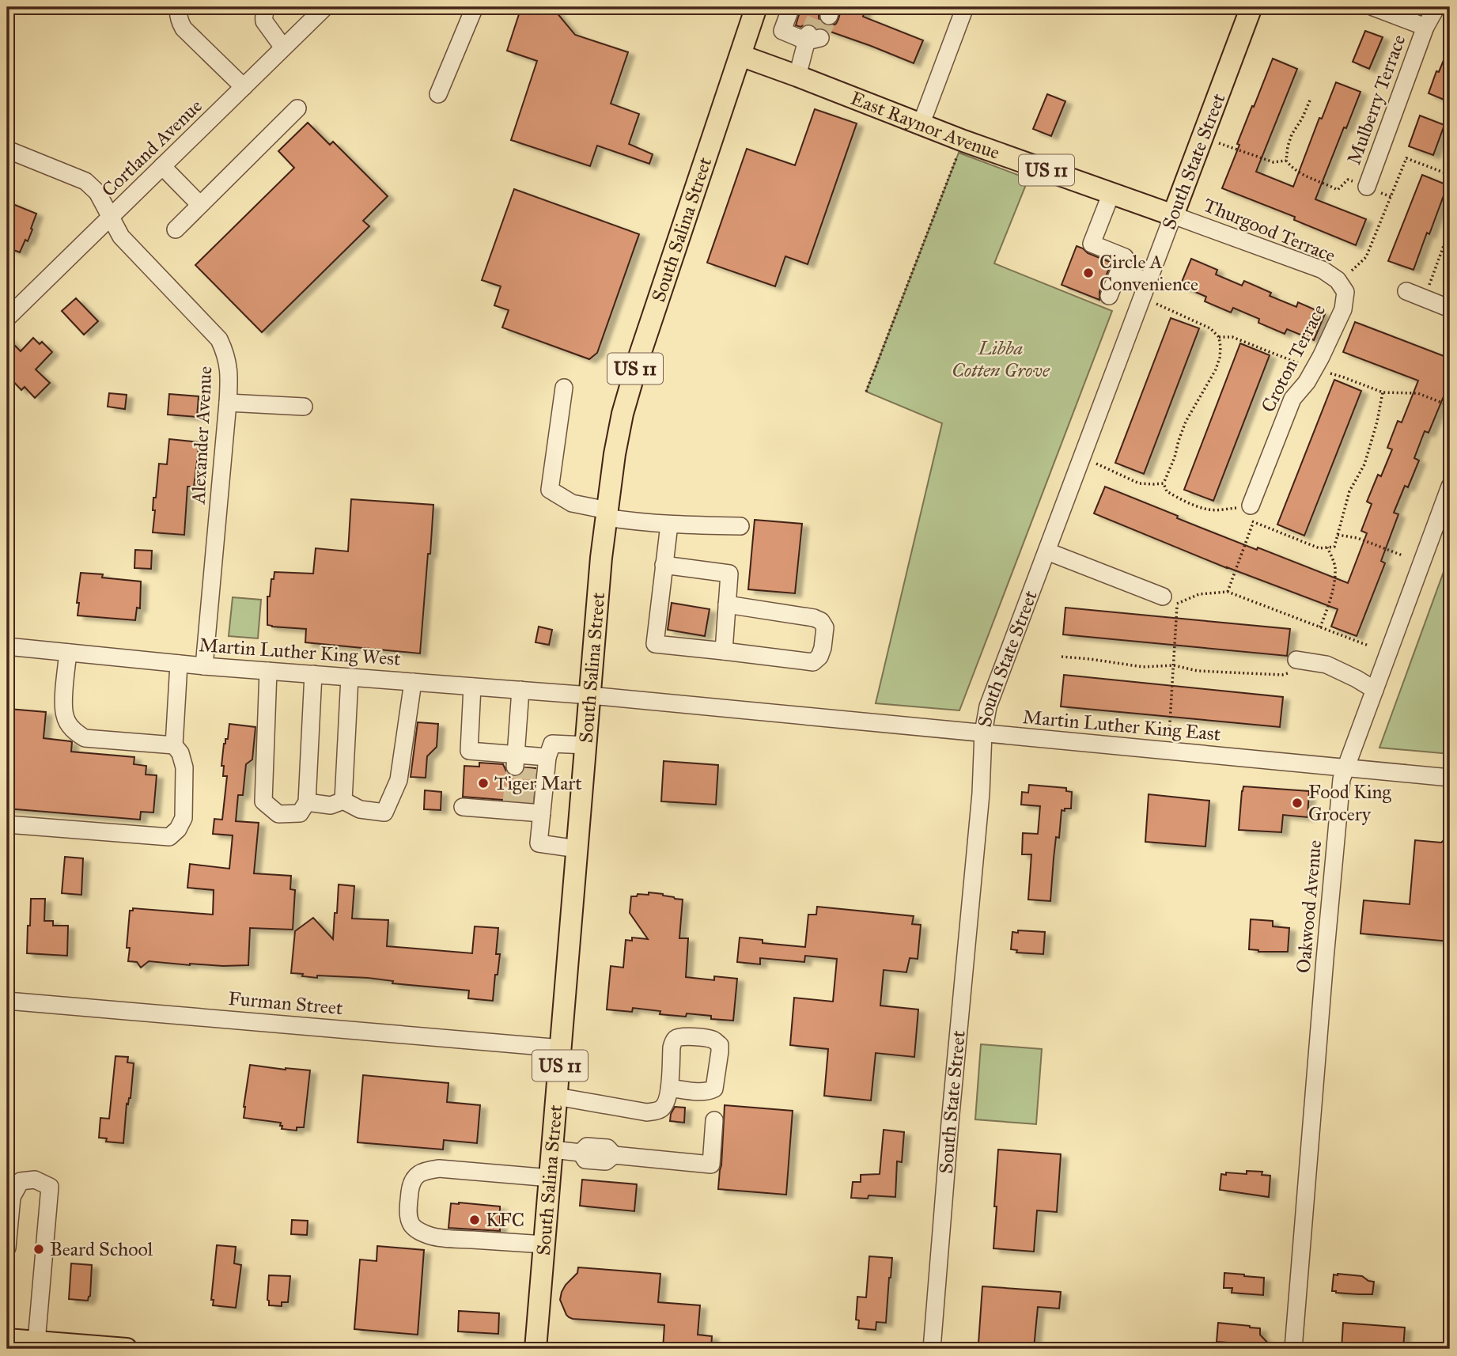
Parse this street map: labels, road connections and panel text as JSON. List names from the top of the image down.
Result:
{
  "streets": {
    "main road": [
      "East Raynor Avenue",
      "South State Street",
      "US 11",
      "South Salina Street"
    ],
    "street": [
      "Mulberry Terrace",
      "Cortland Avenue",
      "Thurgood Terrace",
      "Croton Terrace",
      "Alexander Avenue",
      "Martin Luther King West",
      "Martin Luther King East",
      "Oakwood Avenue",
      "Furman Street"
    ]
  },
  "crossings": [
    ["East Raynor Avenue", "South State Street"],
    ["East Raynor Avenue", "South Salina Street"],
    ["East Raynor Avenue", "Thurgood Terrace"],
    ["Cortland Avenue", "Alexander Avenue"],
    ["South State Street", "Thurgood Terrace"],
    ["South State Street", "Martin Luther King East"],
    ["South Salina Street", "Martin Luther King West"],
    ["South Salina Street", "Martin Luther King East"],
    ["South Salina Street", "Furman Street"],
    ["Thurgood Terrace", "Croton Terrace"],
    ["Alexander Avenue", "Martin Luther King West"],
    ["Martin Luther King West", "Martin Luther King East"],
    ["Martin Luther King East", "Oakwood Avenue"]
  ],
  "parks": ["Libba Cotten Grove"],
  "places": [
    "Circle A Convenience",
    "Tiger Mart",
    "Food King Grocery",
    "KFC",
    "Beard School"
  ]
}
